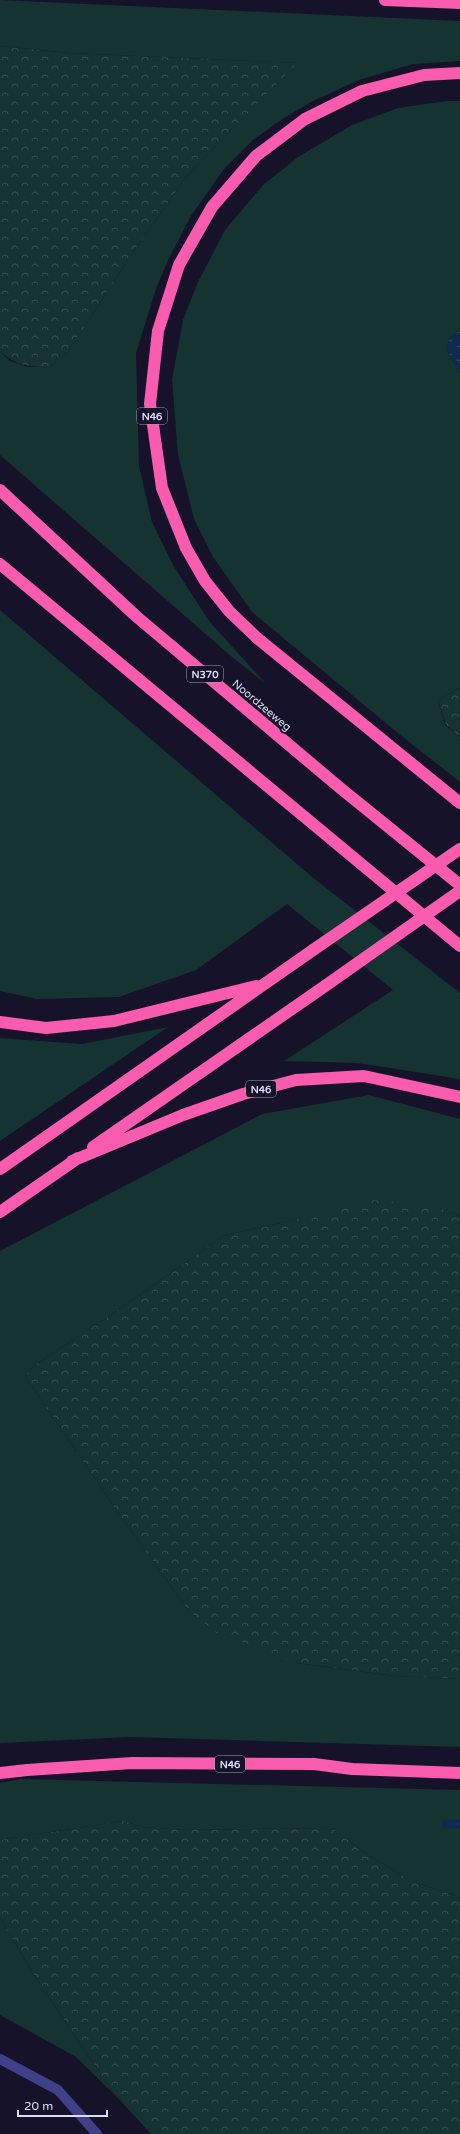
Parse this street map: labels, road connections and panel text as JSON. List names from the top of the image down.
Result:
{
  "streets": {
    "highway": ["N46", "N370", "Noordzeeweg"]
  },
  "scale_bar": "20 m"
}
